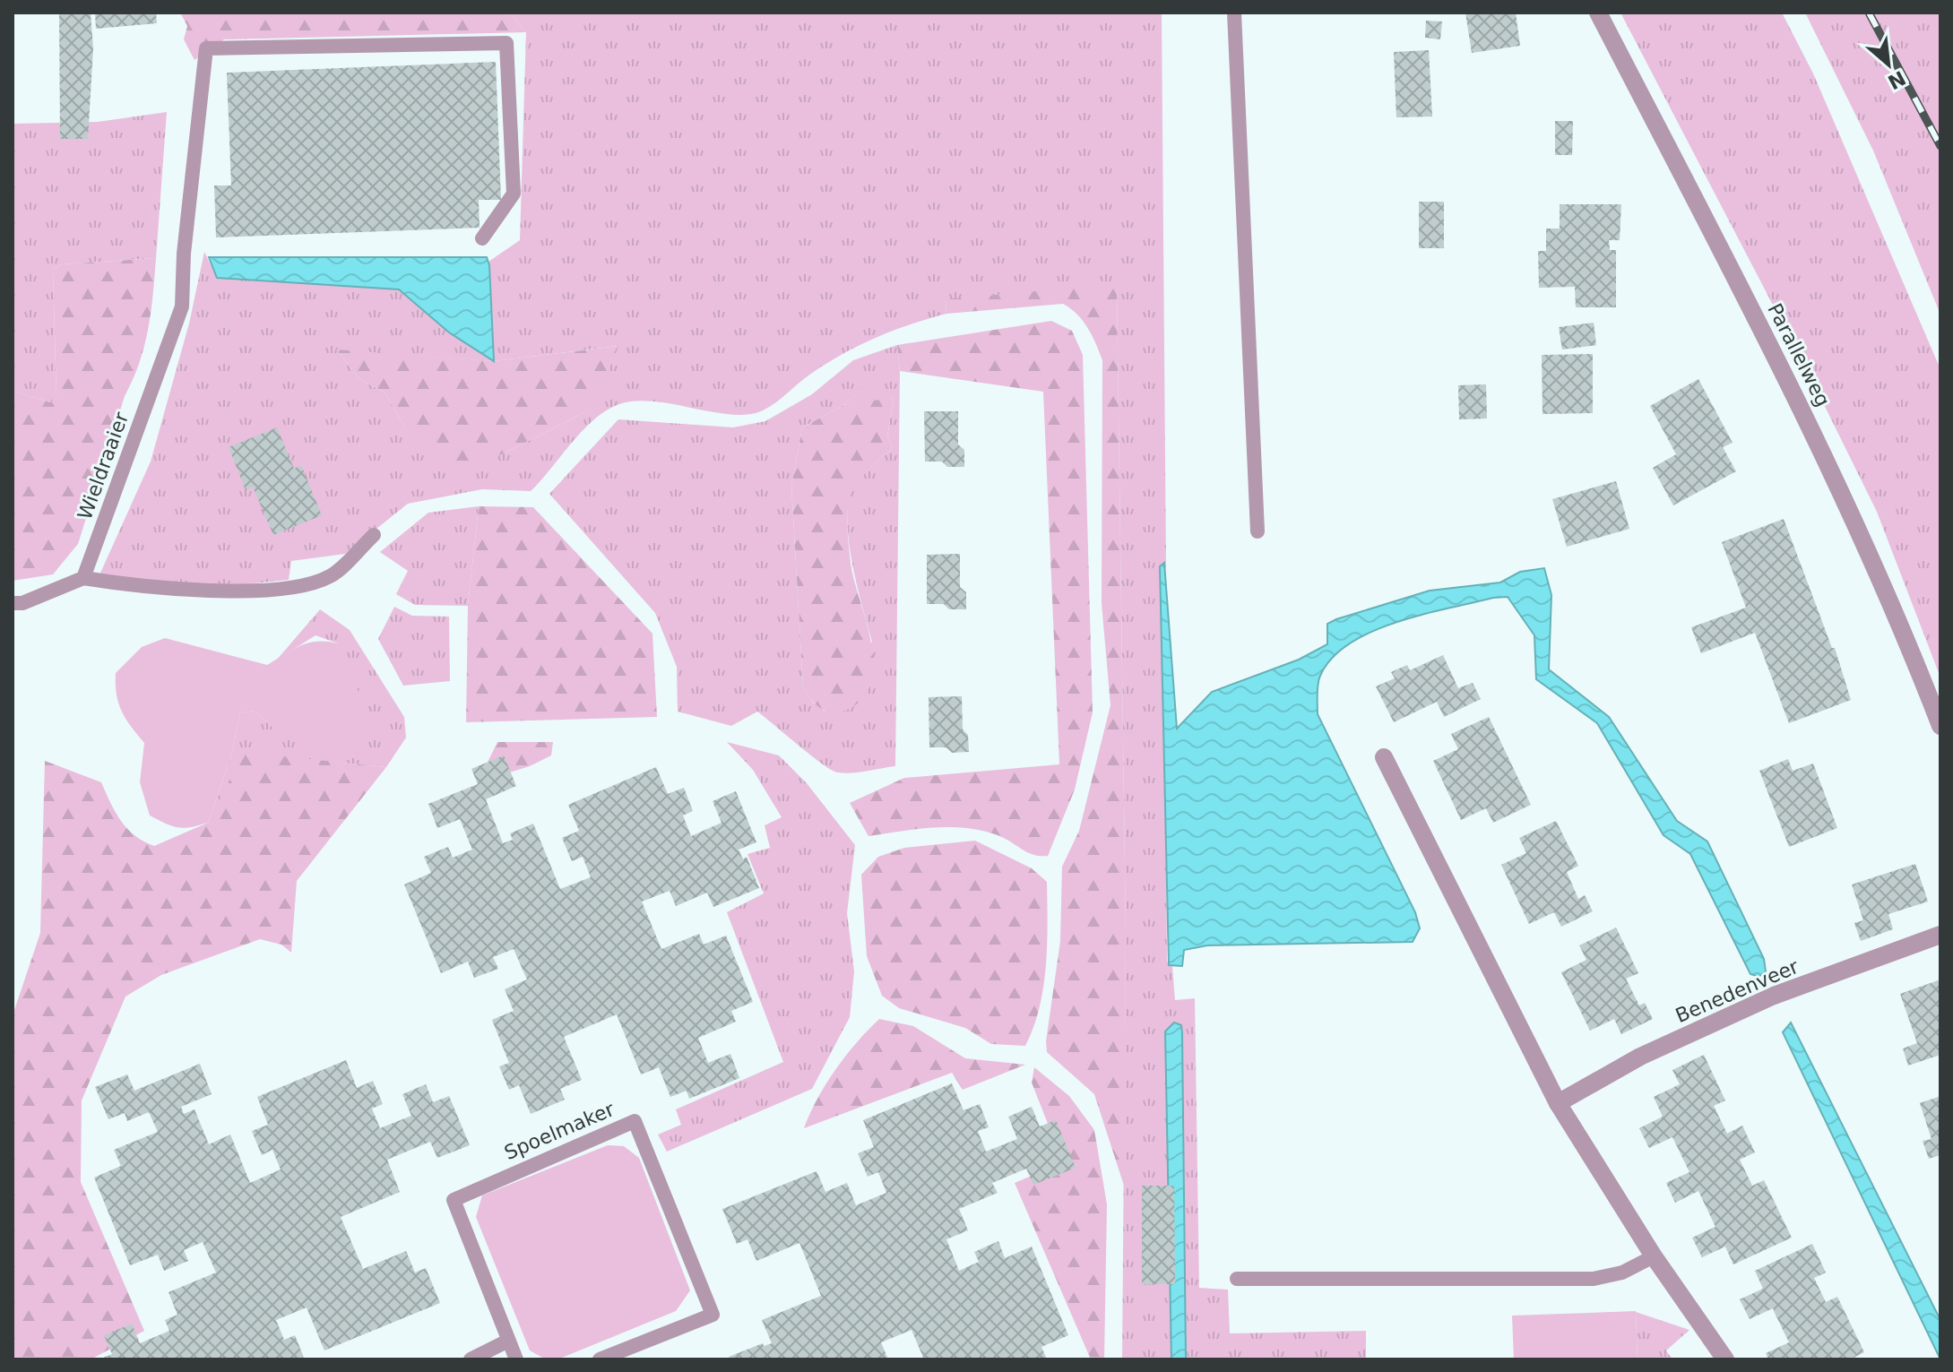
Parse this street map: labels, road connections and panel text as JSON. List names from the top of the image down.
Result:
{
  "streets": {
    "street": ["Parallelweg", "Benedenveer"],
    "lane": ["Wieldraaier", "Spoelmaker"]
  },
  "north": "bottom right"
}
